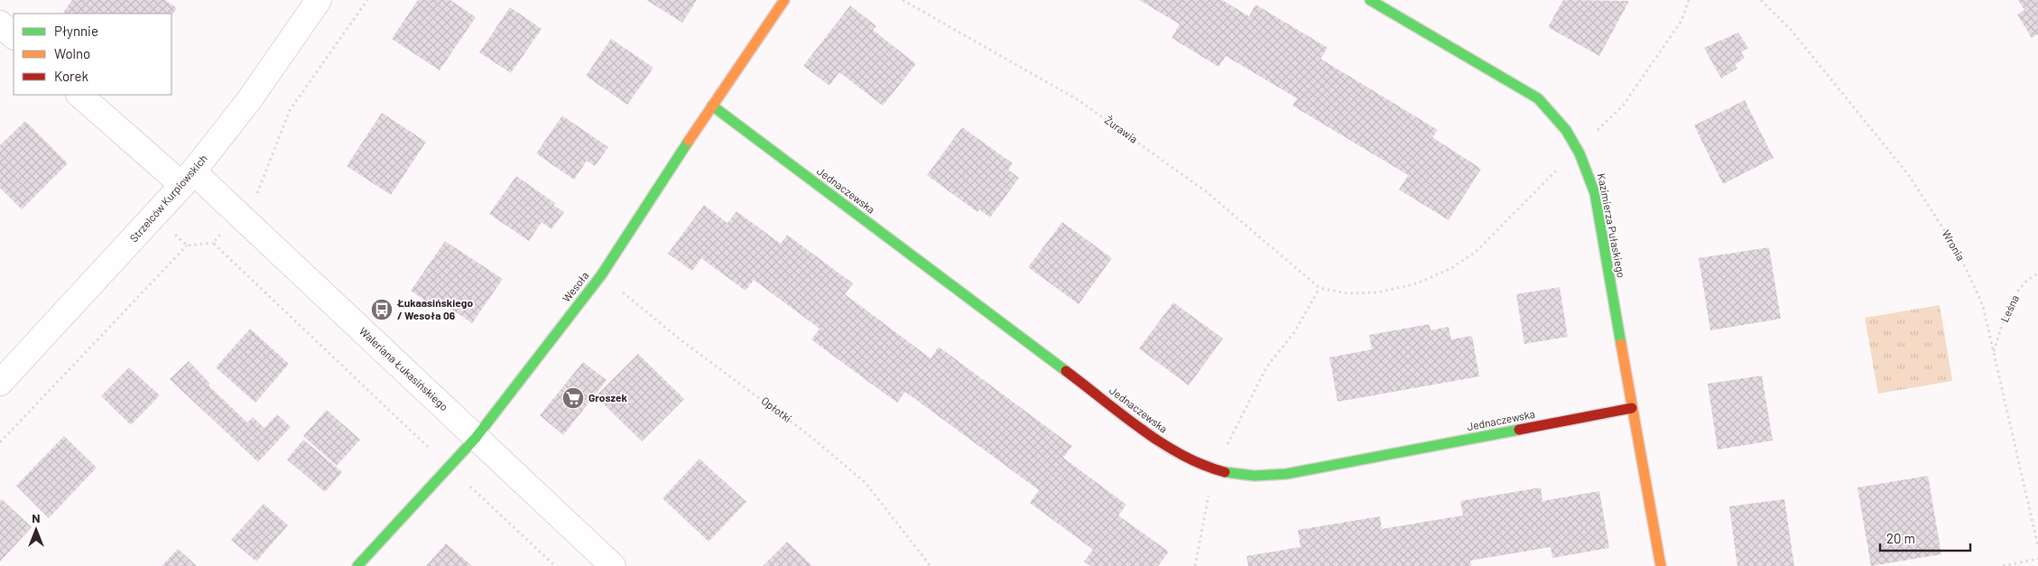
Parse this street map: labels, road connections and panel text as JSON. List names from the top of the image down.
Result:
{
  "streets": {
    "street": [
      "Jednaczewska",
      "Strzelców Kurpiowskich",
      "Kazimierza Pułaskiego",
      "Wesoła",
      "Waleriana Łukasińskiego"
    ],
    "path": [
      "Żurawia",
      "Wronia",
      "Leśna",
      "Opłotki"
    ]
  },
  "crossings": [
    ["Jednaczewska", "Kazimierza Pułaskiego"],
    ["Jednaczewska", "Wesoła"],
    ["Strzelców Kurpiowskich", "Waleriana Łukasińskiego"],
    ["Wronia", "Leśna"],
    ["Wesoła", "Waleriana Łukasińskiego"],
    ["Wesoła", "Opłotki"]
  ],
  "places": {
    "bus stop": ["Łukaasińskiego / Wesoła 06"],
    "supermarket": ["Groszek"]
  },
  "legend": ["Płynnie", "Wolno", "Korek"],
  "scale_bar": "20 m",
  "north": "top"
}
